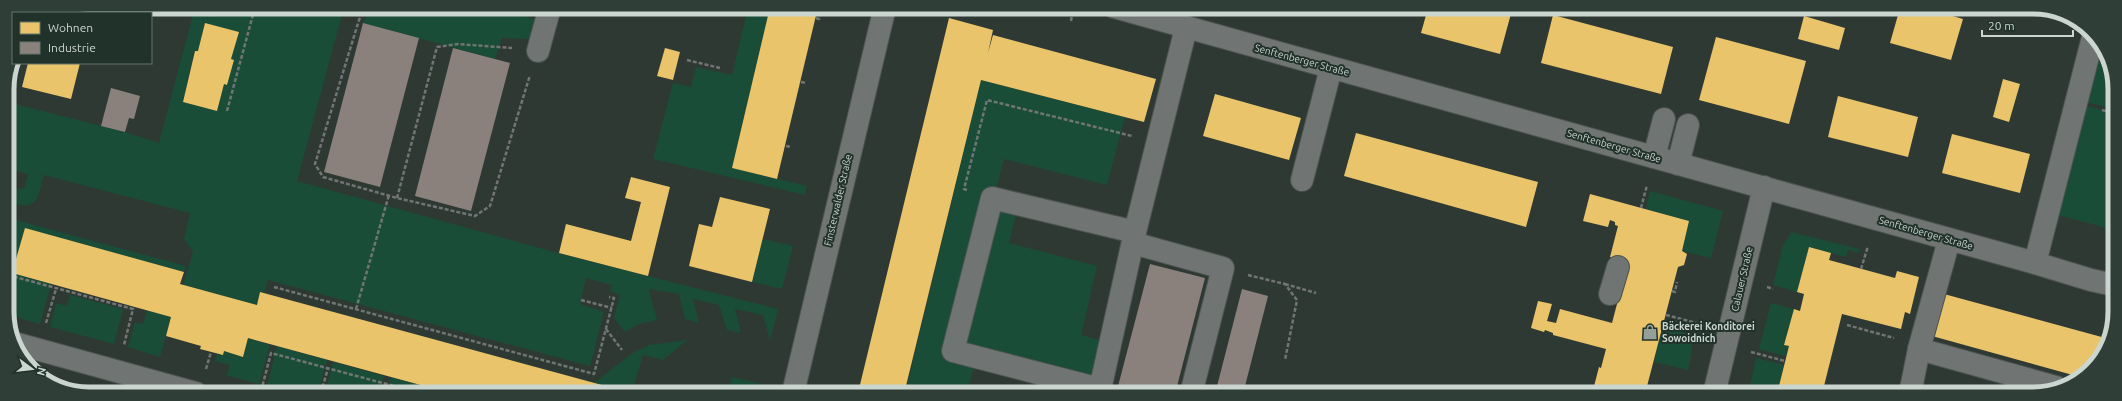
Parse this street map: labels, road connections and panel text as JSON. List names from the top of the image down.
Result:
{
  "streets": {
    "street": ["Senftenberger Straße", "Finsterwalder Straße", "Calauer Straße"]
  },
  "crossings": [
    ["Senftenberger Straße", "Calauer Straße"]
  ],
  "places": {
    "shop": ["Bäckerei Konditorei Sowoidnich"]
  },
  "legend": ["Wohnen", "Industrie"],
  "scale_bar": "20 m",
  "north": "right"
}
